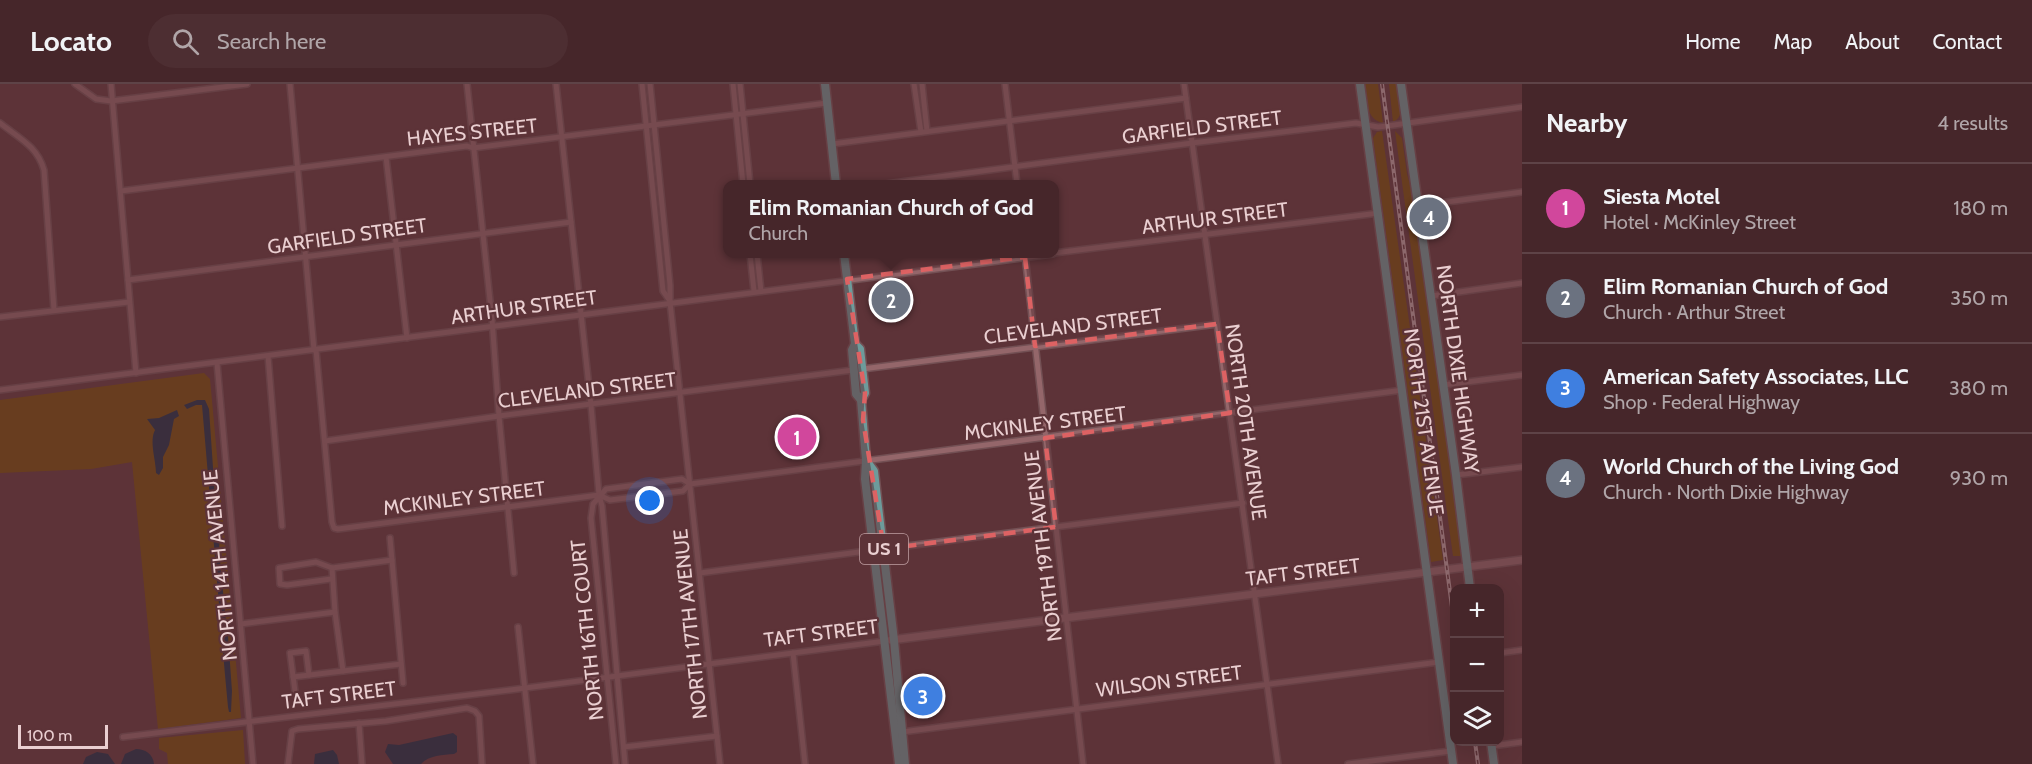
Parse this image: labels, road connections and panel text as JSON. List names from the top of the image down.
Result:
{
  "streets": {
    "main road": ["NORTH DIXIE HIGHWAY", "NORTH 21ST AVENUE", "US 1"],
    "street": [
      "GARFIELD STREET",
      "HAYES STREET",
      "ARTHUR STREET",
      "CLEVELAND STREET",
      "NORTH 20TH AVENUE",
      "MCKINLEY STREET",
      "NORTH 19TH AVENUE",
      "NORTH 14TH AVENUE",
      "TAFT STREET",
      "NORTH 17TH AVENUE",
      "NORTH 16TH COURT",
      "WILSON STREET"
    ]
  },
  "crossings": [
    ["GARFIELD STREET", "NORTH DIXIE HIGHWAY"],
    ["GARFIELD STREET", "NORTH 20TH AVENUE"],
    ["GARFIELD STREET", "NORTH 21ST AVENUE"],
    ["GARFIELD STREET", "NORTH 16TH COURT"],
    ["HAYES STREET", "NORTH 17TH AVENUE"],
    ["HAYES STREET", "NORTH 16TH COURT"],
    ["ARTHUR STREET", "NORTH 20TH AVENUE"],
    ["ARTHUR STREET", "NORTH 21ST AVENUE"],
    ["ARTHUR STREET", "US 1"],
    ["ARTHUR STREET", "NORTH 14TH AVENUE"],
    ["ARTHUR STREET", "NORTH 17TH AVENUE"],
    ["ARTHUR STREET", "NORTH 16TH COURT"],
    ["CLEVELAND STREET", "NORTH 20TH AVENUE"],
    ["CLEVELAND STREET", "MCKINLEY STREET"],
    ["CLEVELAND STREET", "NORTH 19TH AVENUE"],
    ["CLEVELAND STREET", "US 1"],
    ["CLEVELAND STREET", "NORTH 17TH AVENUE"],
    ["CLEVELAND STREET", "NORTH 16TH COURT"],
    ["NORTH DIXIE HIGHWAY", "TAFT STREET"],
    ["NORTH 20TH AVENUE", "MCKINLEY STREET"],
    ["NORTH 20TH AVENUE", "TAFT STREET"],
    ["NORTH 20TH AVENUE", "WILSON STREET"],
    ["NORTH 21ST AVENUE", "MCKINLEY STREET"],
    ["NORTH 21ST AVENUE", "TAFT STREET"],
    ["NORTH 21ST AVENUE", "WILSON STREET"],
    ["MCKINLEY STREET", "NORTH 19TH AVENUE"],
    ["MCKINLEY STREET", "US 1"],
    ["MCKINLEY STREET", "NORTH 17TH AVENUE"],
    ["MCKINLEY STREET", "NORTH 16TH COURT"],
    ["NORTH 19TH AVENUE", "TAFT STREET"],
    ["NORTH 19TH AVENUE", "WILSON STREET"],
    ["US 1", "TAFT STREET"],
    ["US 1", "WILSON STREET"],
    ["NORTH 14TH AVENUE", "TAFT STREET"],
    ["TAFT STREET", "NORTH 17TH AVENUE"],
    ["TAFT STREET", "NORTH 16TH COURT"]
  ],
  "scale_bar": "100 m",
  "page": {
    "header": "Locato",
    "search": "Search here",
    "nav": [
      "Home",
      "Map",
      "About",
      "Contact"
    ],
    "heading": ["Nearby", "4 results"],
    "list": [
      {
        "mark": "1",
        "name": "Siesta Motel",
        "note": "Hotel · McKinley Street",
        "value": "180 m"
      },
      {
        "mark": "2",
        "name": "Elim Romanian Church of God",
        "note": "Church · Arthur Street",
        "value": "350 m"
      },
      {
        "mark": "3",
        "name": "American Safety Associates, LLC",
        "note": "Shop · Federal Highway",
        "value": "380 m"
      },
      {
        "mark": "4",
        "name": "World Church of the Living God",
        "note": "Church · North Dixie Highway",
        "value": "930 m"
      }
    ],
    "popup": ["Elim Romanian Church of God", "Church"],
    "pins": [
      "4",
      "2",
      "1",
      "3"
    ],
    "map_buttons": ["+", "−"],
    "scale": "100 m"
  }
}
